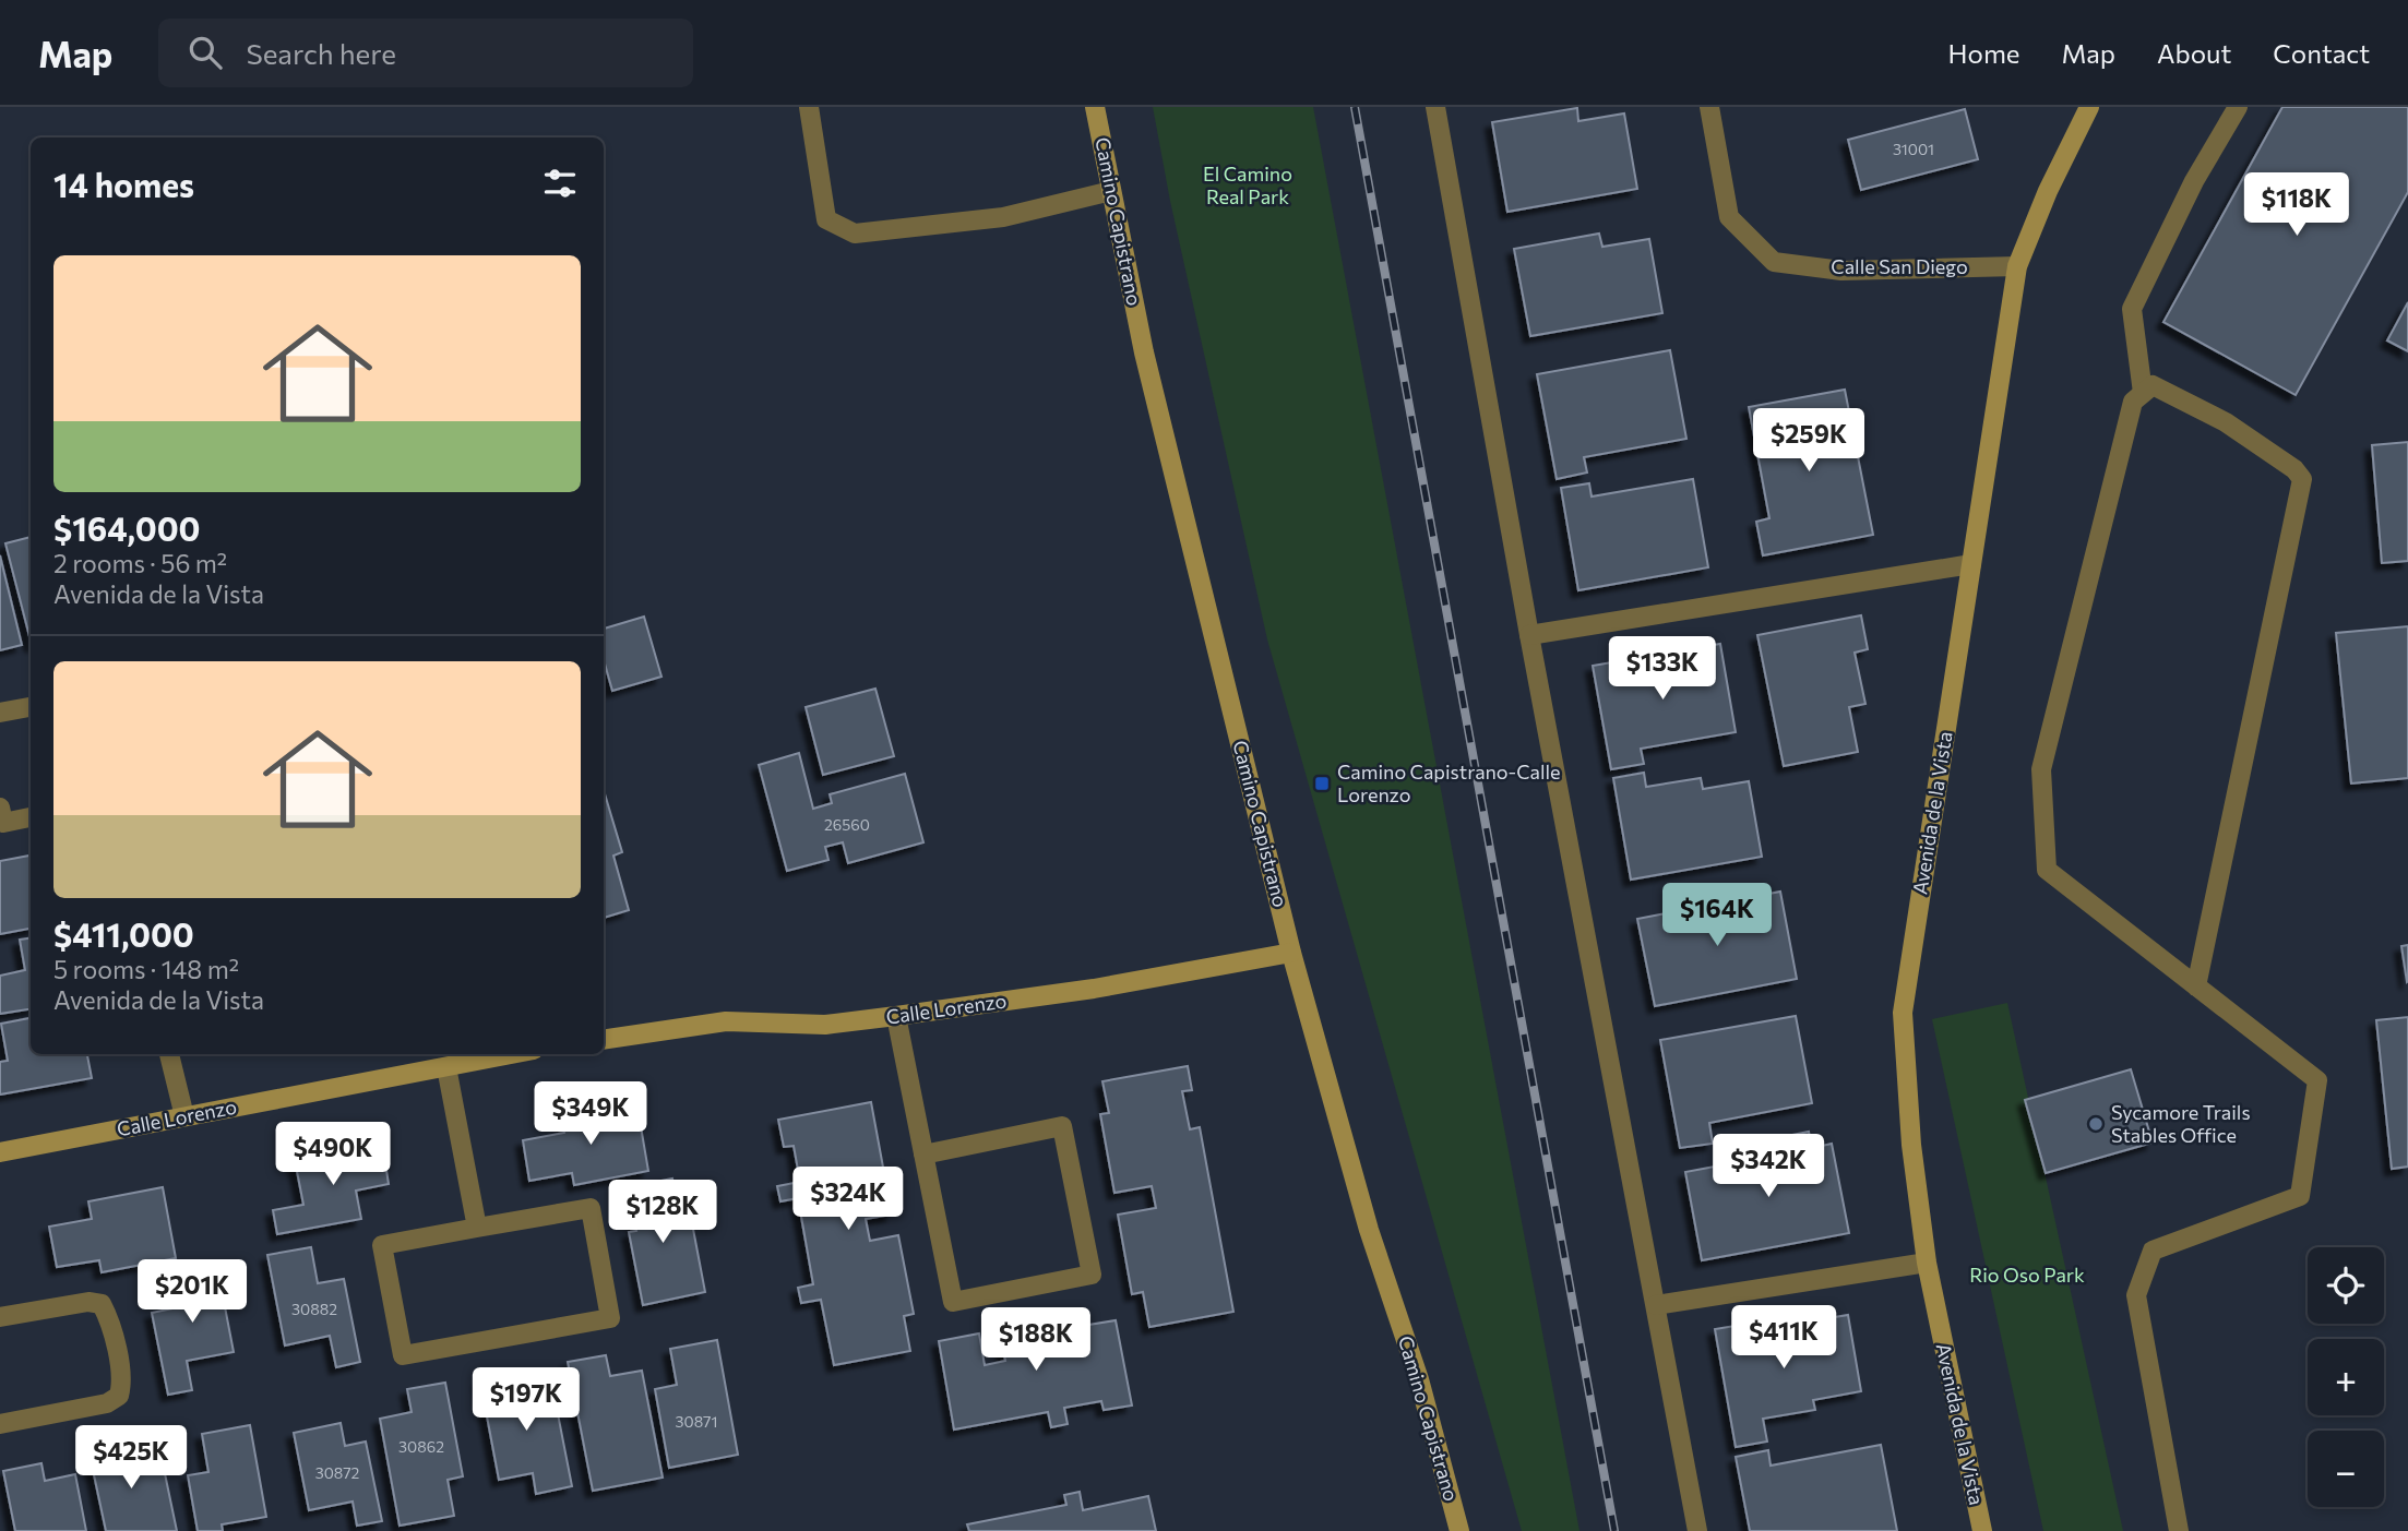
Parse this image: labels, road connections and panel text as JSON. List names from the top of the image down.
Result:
{
  "streets": {
    "street": [
      "Camino Capistrano",
      "Calle San Diego",
      "Avenida de la Vista",
      "Calle Lorenzo"
    ]
  },
  "crossings": [
    ["Camino Capistrano", "Calle Lorenzo"],
    ["Calle San Diego", "Avenida de la Vista"]
  ],
  "parks": ["El Camino Real Park", "Rio Oso Park"],
  "places": {
    "transit": ["Camino Capistrano-Calle Lorenzo"],
    "other": ["Sycamore Trails Stables Office"]
  },
  "house_numbers": [
    "31001",
    "26560",
    "30882",
    "30871",
    "30862",
    "30872"
  ],
  "page": {
    "header": "Map",
    "search": "Search here",
    "nav": [
      "Home",
      "Map",
      "About",
      "Contact"
    ],
    "heading": "14 homes",
    "price": [
      "$118K",
      "$259K",
      "$133K",
      "$164K",
      "$349K",
      "$490K",
      "$342K",
      "$324K",
      "$128K",
      "$201K",
      "$411K",
      "$188K",
      "$197K",
      "$425K"
    ],
    "list": [
      {
        "name": "$164,000",
        "note": "2 rooms · 56 m² · Avenida de la Vista"
      },
      {
        "name": "$411,000",
        "note": "5 rooms · 148 m² · Avenida de la Vista"
      }
    ],
    "map_buttons": ["+", "−"]
  }
}
